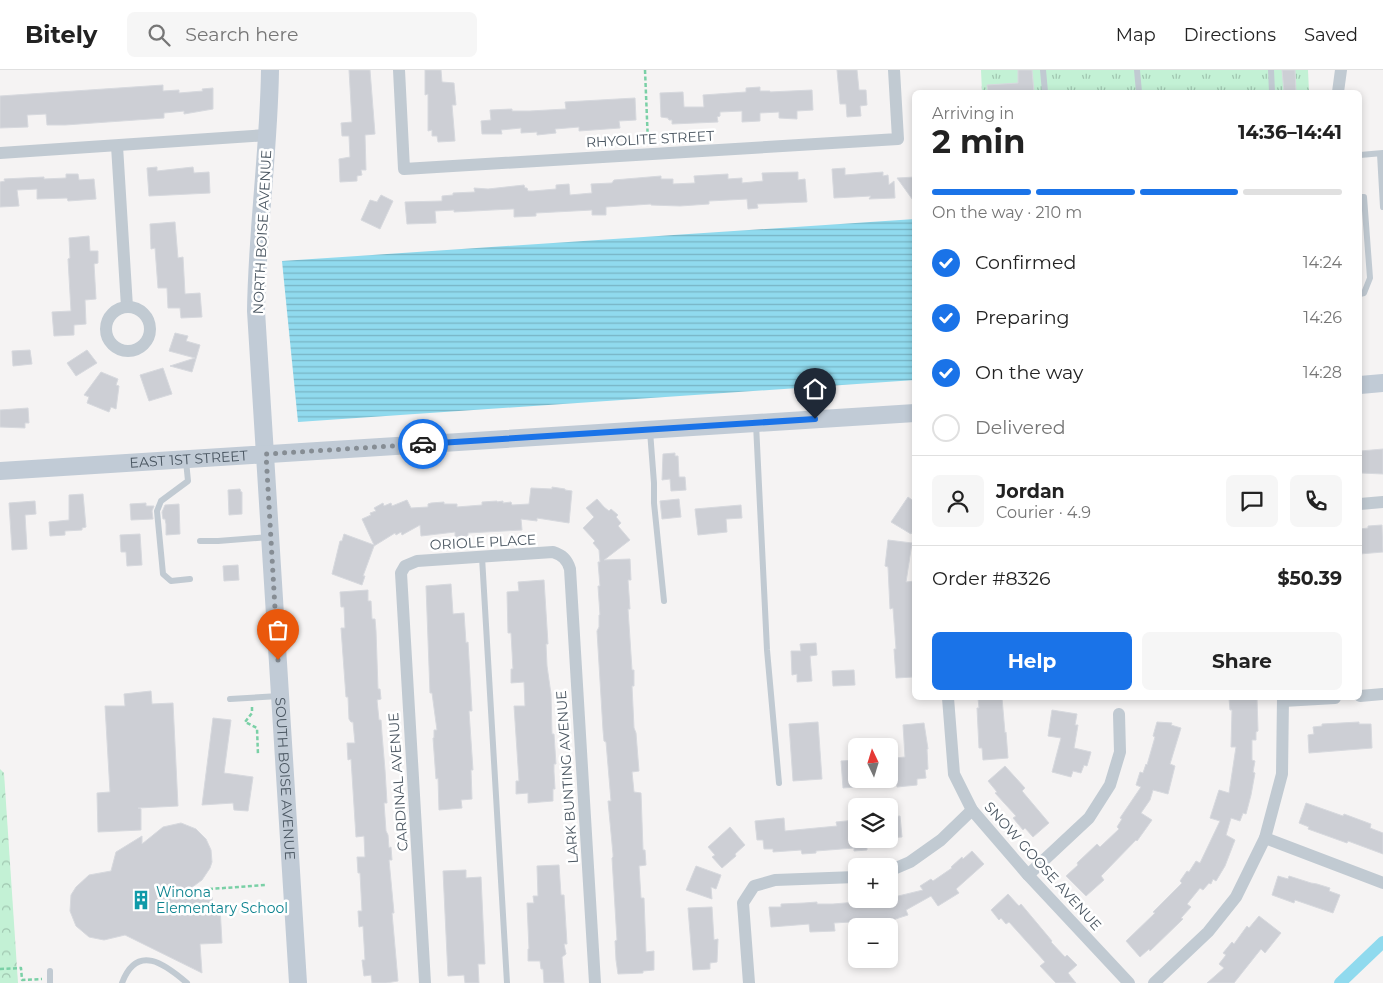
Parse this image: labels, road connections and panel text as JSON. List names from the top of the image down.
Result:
{
  "streets": {
    "main road": ["NORTH BOISE AVENUE", "EAST 1ST STREET", "SOUTH BOISE AVENUE"],
    "street": [
      "RHYOLITE STREET",
      "ORIOLE PLACE",
      "LARK BUNTING AVENUE",
      "CARDINAL AVENUE",
      "SNOW GOOSE AVENUE"
    ]
  },
  "crossings": [
    ["NORTH BOISE AVENUE", "EAST 1ST STREET"],
    ["NORTH BOISE AVENUE", "SOUTH BOISE AVENUE"],
    ["EAST 1ST STREET", "SOUTH BOISE AVENUE"],
    ["ORIOLE PLACE", "LARK BUNTING AVENUE"],
    ["ORIOLE PLACE", "CARDINAL AVENUE"]
  ],
  "places": {
    "building": ["Winona Elementary School"]
  },
  "north": "top",
  "page": {
    "header": "Bitely",
    "search": "Search here",
    "nav": ["Map", "Directions", "Saved"],
    "heading": ["2 min", "Arriving in", "14:36–14:41"],
    "panel": [
      "Jordan",
      "Courier · 4.9",
      "Order #8326",
      "$50.39"
    ],
    "bar": "On the way · 210 m",
    "list": [
      ["Confirmed", "14:24"],
      ["Preparing", "14:26"],
      ["On the way", "14:28"],
      "Delivered"
    ],
    "buttons": ["Help", "Share"],
    "map_buttons": ["+", "−"]
  }
}
